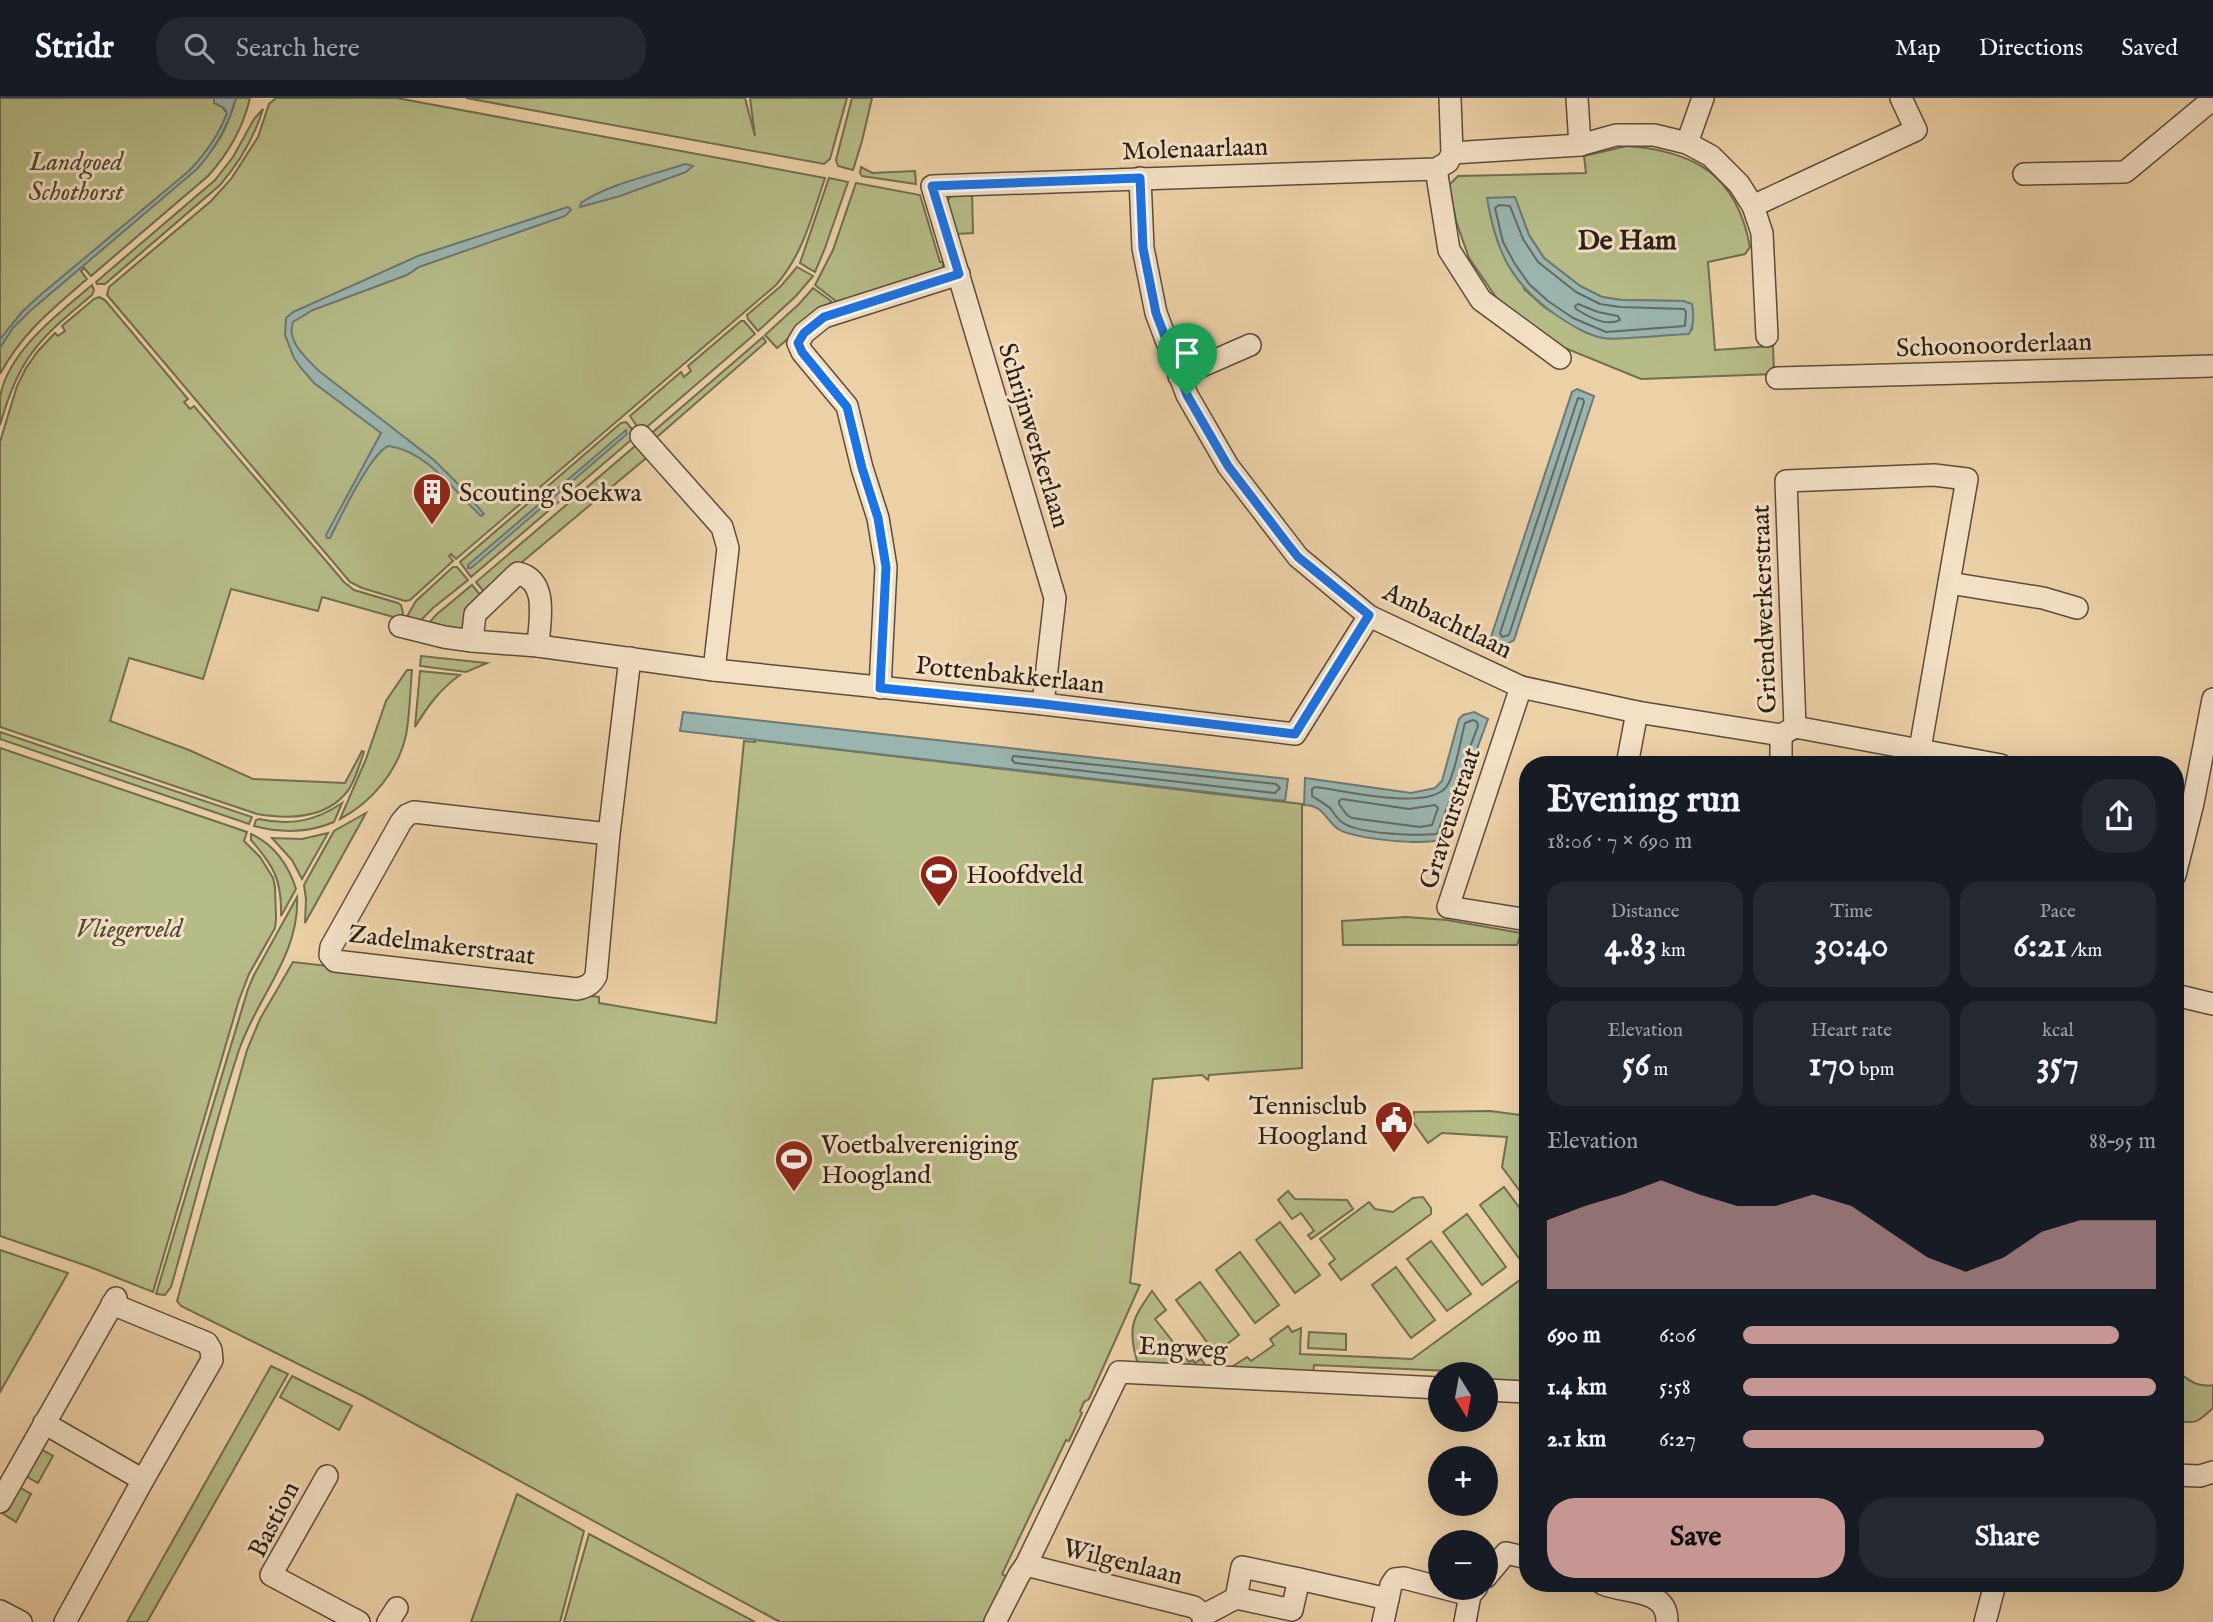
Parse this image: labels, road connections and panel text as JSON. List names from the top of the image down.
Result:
{
  "streets": {
    "street": [
      "Molenaarlaan",
      "Schoonoorderlaan",
      "Schrijnwerkerlaan",
      "Griendwerkerstraat",
      "Ambachtlaan",
      "Pottenbakkerlaan",
      "Graveurstraat",
      "Zadelmakerstraat",
      "Engweg",
      "Bastion",
      "Wilgenlaan"
    ]
  },
  "crossings": [
    ["Molenaarlaan", "Schrijnwerkerlaan"],
    ["Molenaarlaan", "Ambachtlaan"],
    ["Schrijnwerkerlaan", "Pottenbakkerlaan"],
    ["Griendwerkerstraat", "Ambachtlaan"],
    ["Ambachtlaan", "Pottenbakkerlaan"],
    ["Ambachtlaan", "Graveurstraat"],
    ["Pottenbakkerlaan", "Zadelmakerstraat"],
    ["Engweg", "Wilgenlaan"]
  ],
  "districts": ["De Ham"],
  "parks": ["Landgoed Schothorst", "Vliegerveld"],
  "places": {
    "building": ["Scouting Soekwa"],
    "sports": ["Hoofdveld", "Voetbalvereniging Hoogland"],
    "public building": ["Tennisclub Hoogland"]
  },
  "north": "bottom",
  "page": {
    "header": "Stridr",
    "search": "Search here",
    "nav": ["Map", "Directions", "Saved"],
    "heading": ["Evening run", "18:06 · 7 × 690 m"],
    "stats": [
      ["Distance", "4.83 km"],
      ["Time", "30:40"],
      ["Pace", "6:21 /km"],
      ["Elevation", "56 m"],
      ["Heart rate", "170 bpm"],
      ["kcal", "357"]
    ],
    "chart": ["Elevation", "88–95 m"],
    "list": [
      {
        "name": "690 m",
        "note": "6:06"
      },
      {
        "name": "1.4 km",
        "note": "5:58"
      },
      {
        "name": "2.1 km",
        "note": "6:27"
      }
    ],
    "map_buttons": ["+", "−"],
    "buttons": ["Save", "Share"]
  }
}
